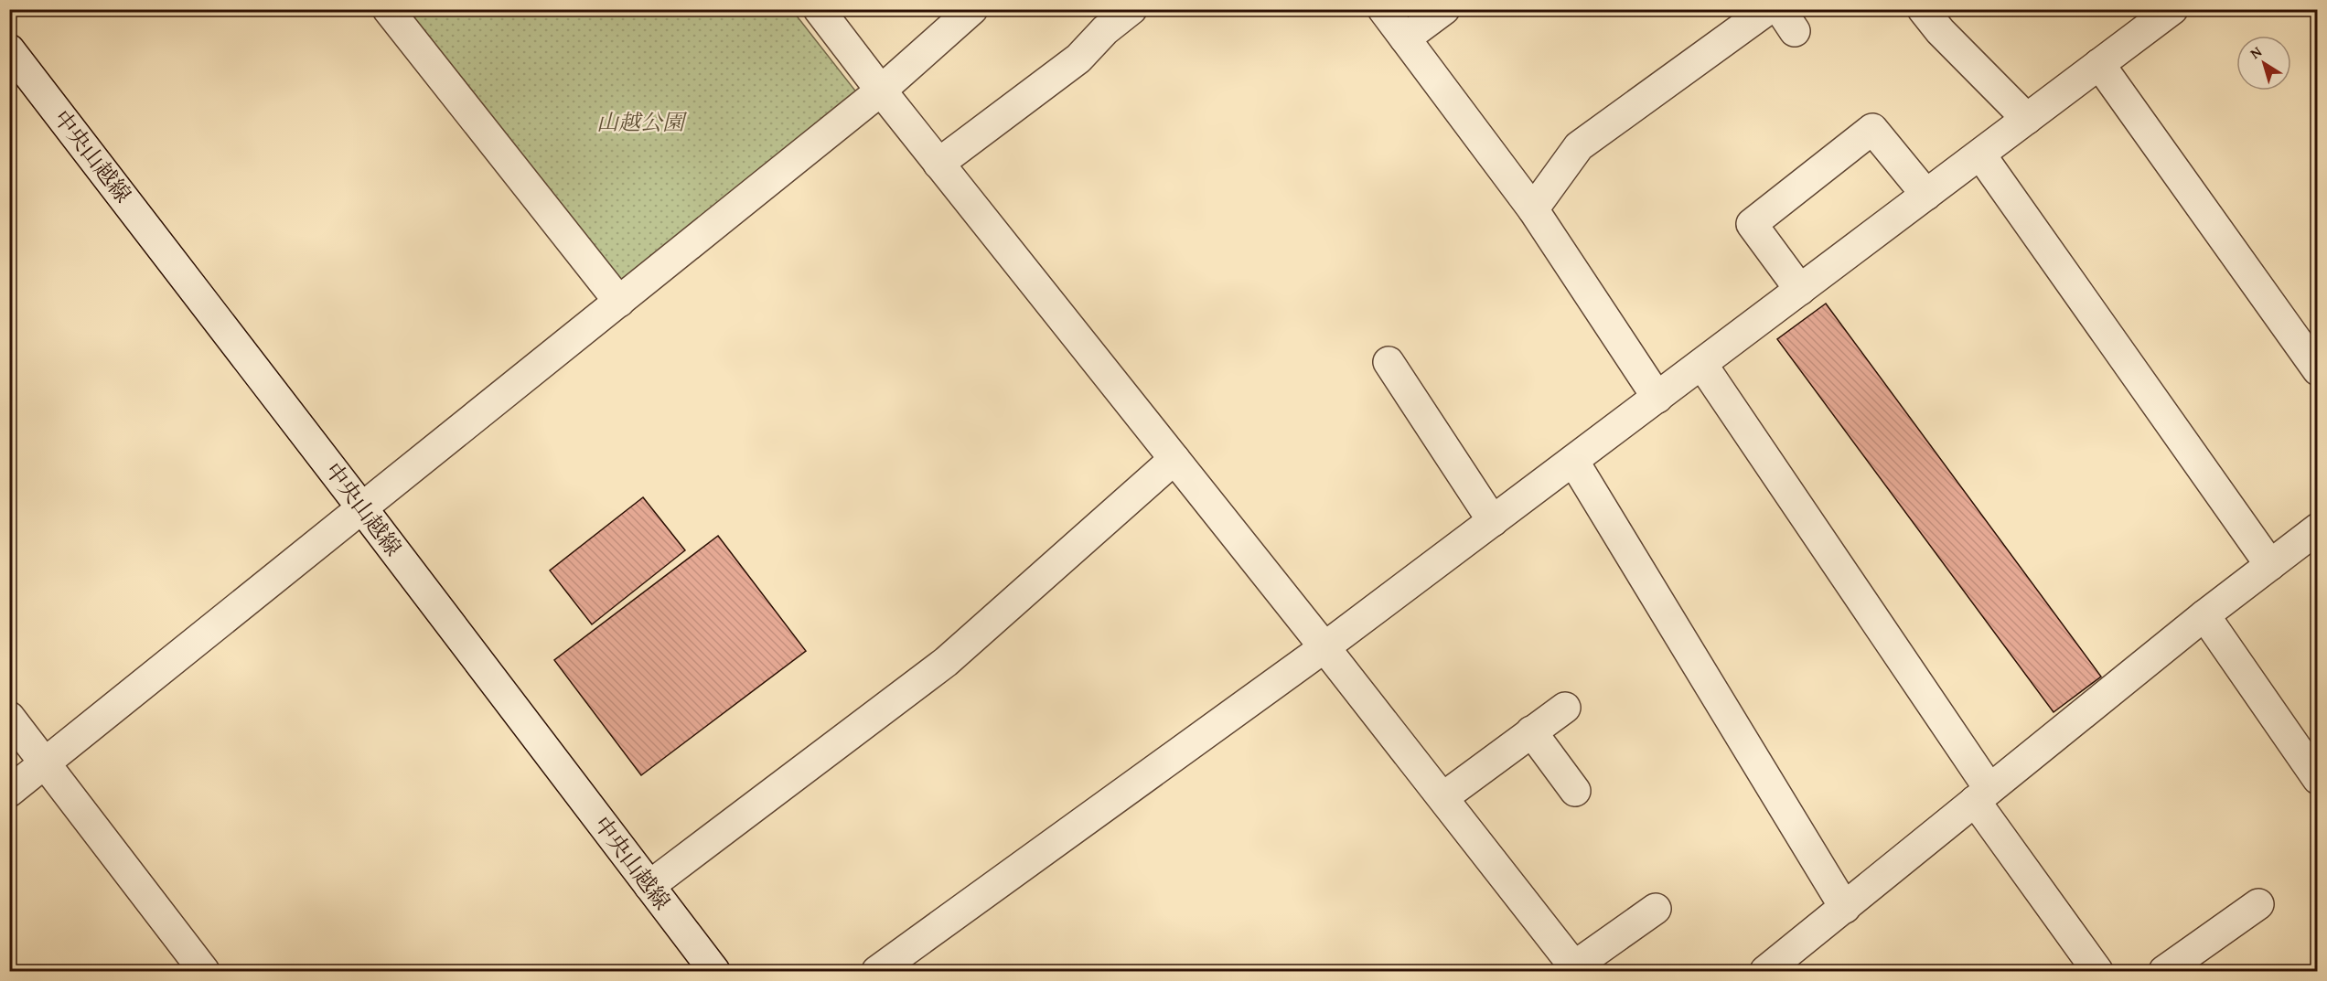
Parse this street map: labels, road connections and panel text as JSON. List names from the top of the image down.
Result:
{
  "streets": {
    "street": ["中央山越線"]
  },
  "parks": ["山越公園"],
  "north": "top left"
}
